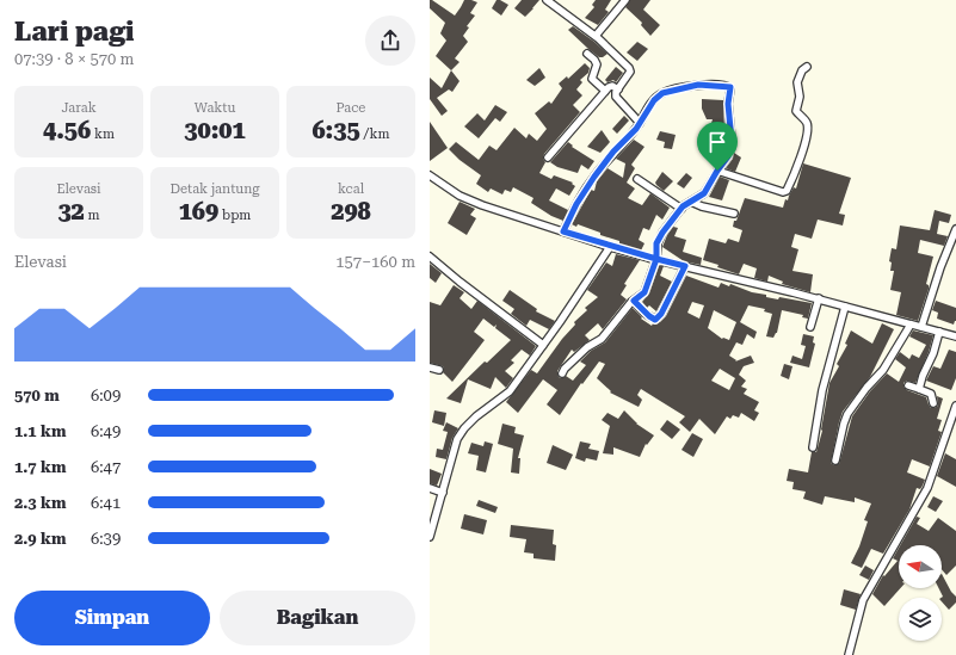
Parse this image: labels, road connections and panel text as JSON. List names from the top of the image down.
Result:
{
  "north": "left",
  "page": {
    "heading": ["Lari pagi", "07:39 · 8 × 570 m"],
    "stats": [
      ["Jarak", "4.56 km"],
      ["Waktu", "30:01"],
      ["Pace", "6:35 /km"],
      ["Elevasi", "32 m"],
      ["Detak jantung", "169 bpm"],
      ["kcal", "298"]
    ],
    "chart": ["Elevasi", "157–160 m"],
    "list": [
      {
        "name": "570 m",
        "note": "6:09"
      },
      {
        "name": "1.1 km",
        "note": "6:49"
      },
      {
        "name": "1.7 km",
        "note": "6:47"
      },
      {
        "name": "2.3 km",
        "note": "6:41"
      },
      {
        "name": "2.9 km",
        "note": "6:39"
      }
    ],
    "buttons": ["Simpan", "Bagikan"]
  }
}
